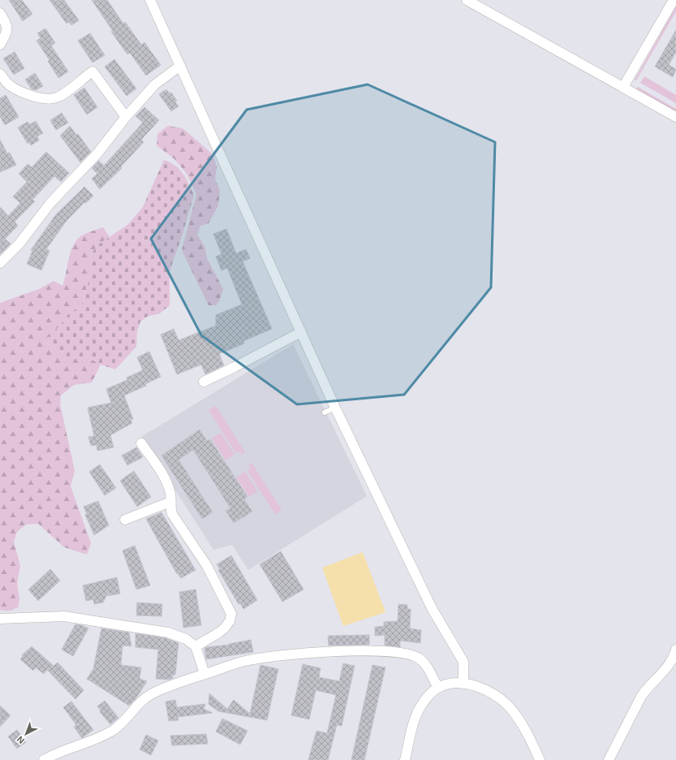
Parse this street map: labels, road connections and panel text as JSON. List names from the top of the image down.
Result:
{
  "north": "bottom left"
}
